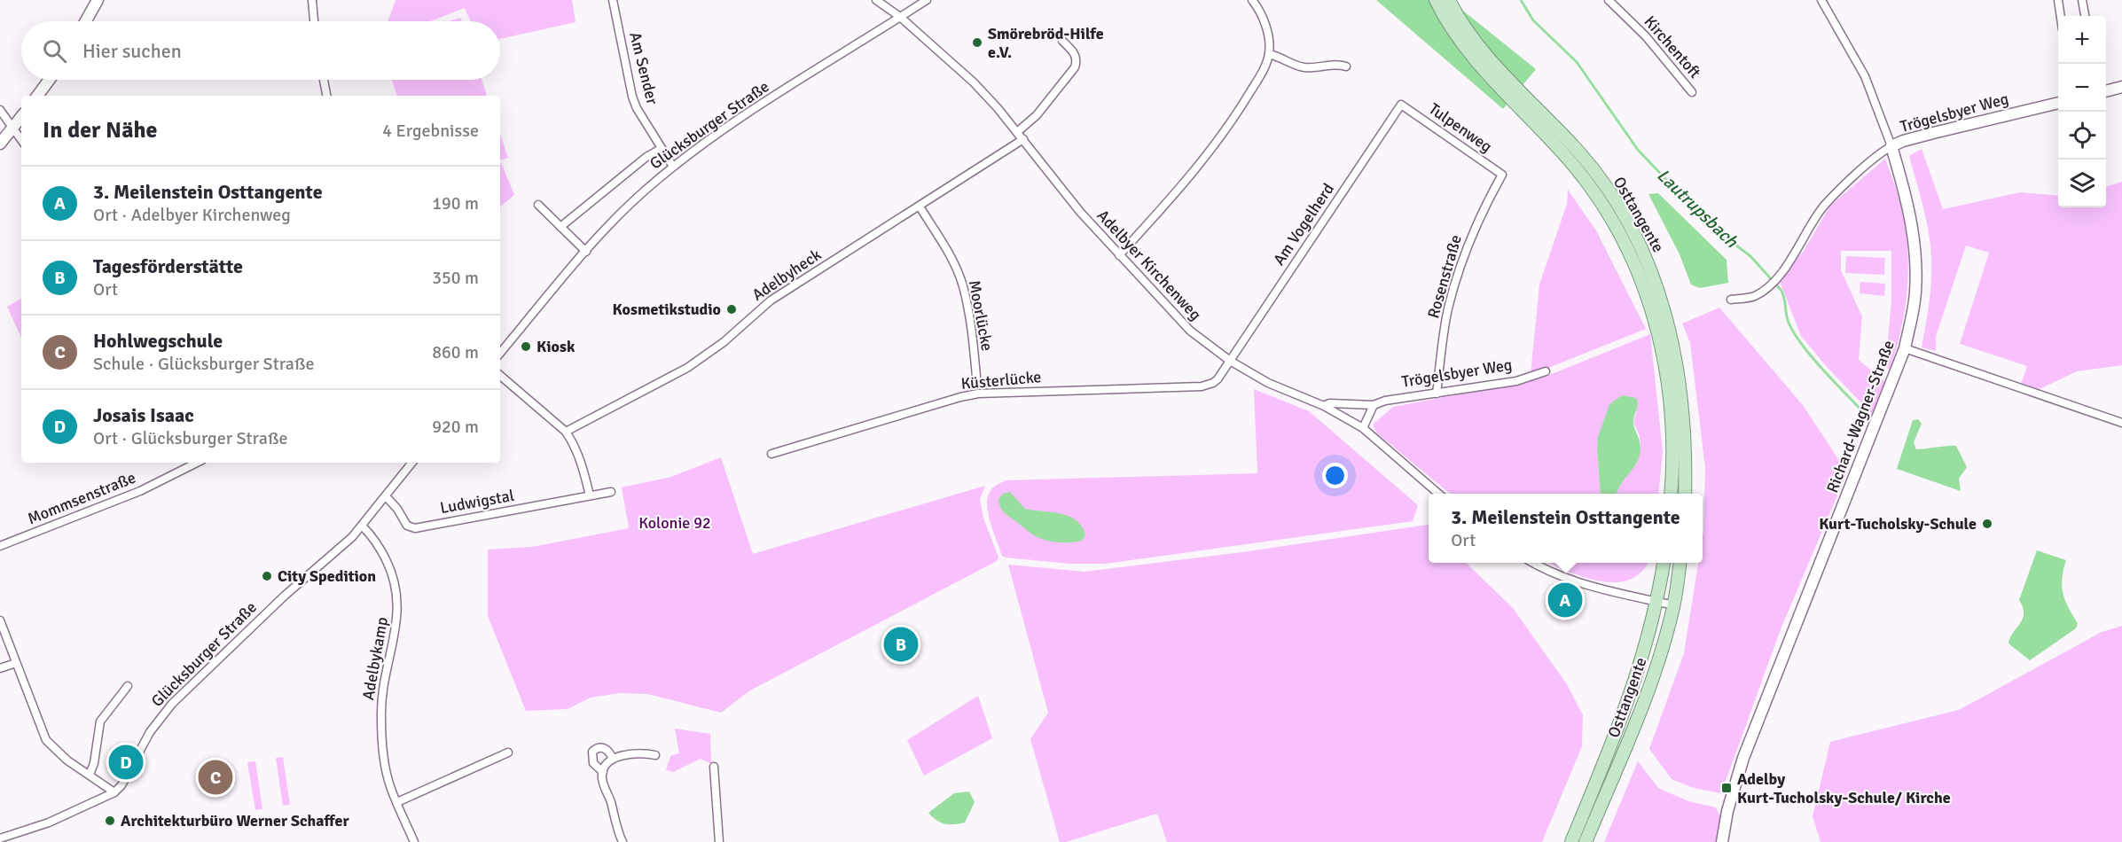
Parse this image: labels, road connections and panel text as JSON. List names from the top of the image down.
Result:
{
  "streets": {
    "main road": ["Osttangente"],
    "street": [
      "Kirchentoft",
      "Am Sender",
      "Trögelsbyer Weg",
      "Glücksburger Straße",
      "Tulpenweg",
      "Am Vogelherd",
      "Adelbyer Kirchenweg",
      "Adelbyheck",
      "Rosenstraße",
      "Moorlücke",
      "Küsterlücke",
      "Richard-Wagner-Straße",
      "Mommsenstraße",
      "Ludwigstal",
      "Adelbykamp"
    ]
  },
  "crossings": [
    ["Am Sender", "Glücksburger Straße"],
    ["Trögelsbyer Weg", "Adelbyer Kirchenweg"],
    ["Trögelsbyer Weg", "Rosenstraße"],
    ["Trögelsbyer Weg", "Richard-Wagner-Straße"],
    ["Glücksburger Straße", "Adelbyer Kirchenweg"],
    ["Glücksburger Straße", "Ludwigstal"],
    ["Glücksburger Straße", "Adelbykamp"],
    ["Tulpenweg", "Am Vogelherd"],
    ["Tulpenweg", "Rosenstraße"],
    ["Am Vogelherd", "Adelbyer Kirchenweg"],
    ["Am Vogelherd", "Küsterlücke"],
    ["Adelbyer Kirchenweg", "Adelbyheck"],
    ["Adelbyer Kirchenweg", "Küsterlücke"],
    ["Adelbyheck", "Moorlücke"]
  ],
  "water": ["Lautrupsbach"],
  "parks": ["Kolonie 92"],
  "places": {
    "other": [
      "Smörebröd-Hilfe e.V.",
      "Kosmetikstudio",
      "Kiosk",
      "Kurt-Tucholsky-Schule",
      "City Spedition",
      "Architekturbüro Werner Schaffer"
    ],
    "transit": ["Adelby Kurt-Tucholsky-Schule/ Kirche"]
  },
  "page": {
    "map_buttons": ["+", "−"],
    "search": "Hier suchen",
    "heading": ["In der Nähe", "4 Ergebnisse"],
    "list": [
      {
        "mark": "A",
        "name": "3. Meilenstein Osttangente",
        "note": "Ort · Adelbyer Kirchenweg",
        "value": "190 m"
      },
      {
        "mark": "B",
        "name": "Tagesförderstätte",
        "note": "Ort",
        "value": "350 m"
      },
      {
        "mark": "C",
        "name": "Hohlwegschule",
        "note": "Schule · Glücksburger Straße",
        "value": "860 m"
      },
      {
        "mark": "D",
        "name": "Josais Isaac",
        "note": "Ort · Glücksburger Straße",
        "value": "920 m"
      }
    ],
    "popup": ["3. Meilenstein Osttangente", "Ort"],
    "pins": [
      "A",
      "B",
      "D",
      "C"
    ]
  }
}
